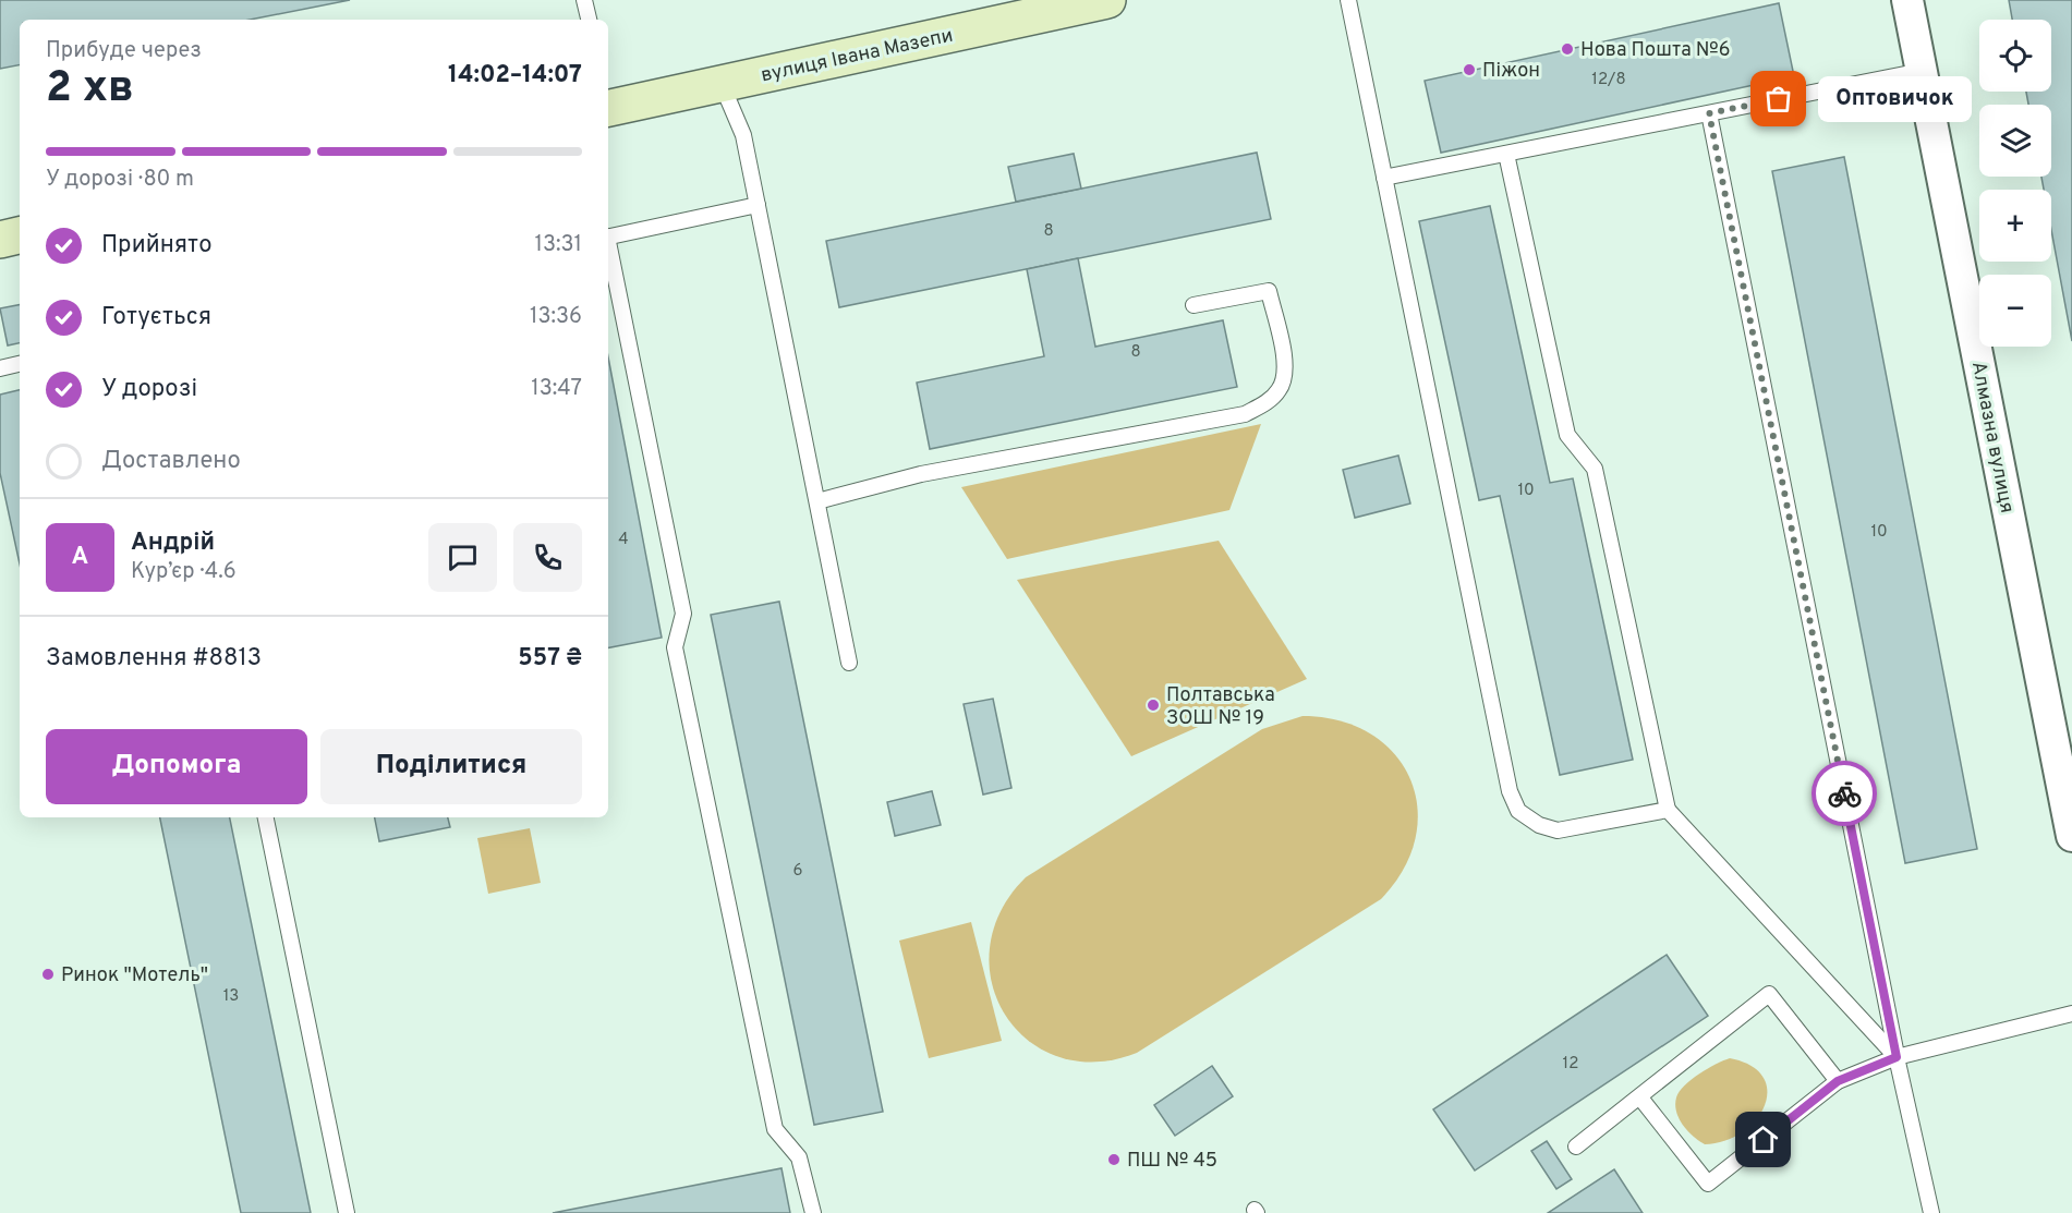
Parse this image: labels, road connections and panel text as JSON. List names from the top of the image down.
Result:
{
  "streets": {
    "main road": ["вулиця Івана Мазепи"],
    "street": ["Алмазна вулиця"]
  },
  "places": [
    "Нова Пошта №6",
    "Піжон",
    "Оптовичок",
    "Полтавська ЗОШ № 19",
    "Ринок \"Мотель\"",
    "ПШ № 45"
  ],
  "house_numbers": [
    "12/8",
    "8",
    "8",
    "10",
    "10",
    "4",
    "6",
    "13",
    "12"
  ],
  "page": {
    "map_buttons": ["+", "−"],
    "heading": ["2 хв", "Прибуде через", "14:02–14:07"],
    "panel": [
      "Андрій",
      "Кур’єр · 4.6",
      "Замовлення #8813",
      "557 ₴"
    ],
    "bubble": "Оптовичок",
    "bar": "У дорозі · 80 m",
    "list": [
      ["Прийнято", "13:31"],
      ["Готується", "13:36"],
      ["У дорозі", "13:47"],
      "Доставлено"
    ],
    "round": "А",
    "buttons": ["Допомога", "Поділитися"]
  }
}
